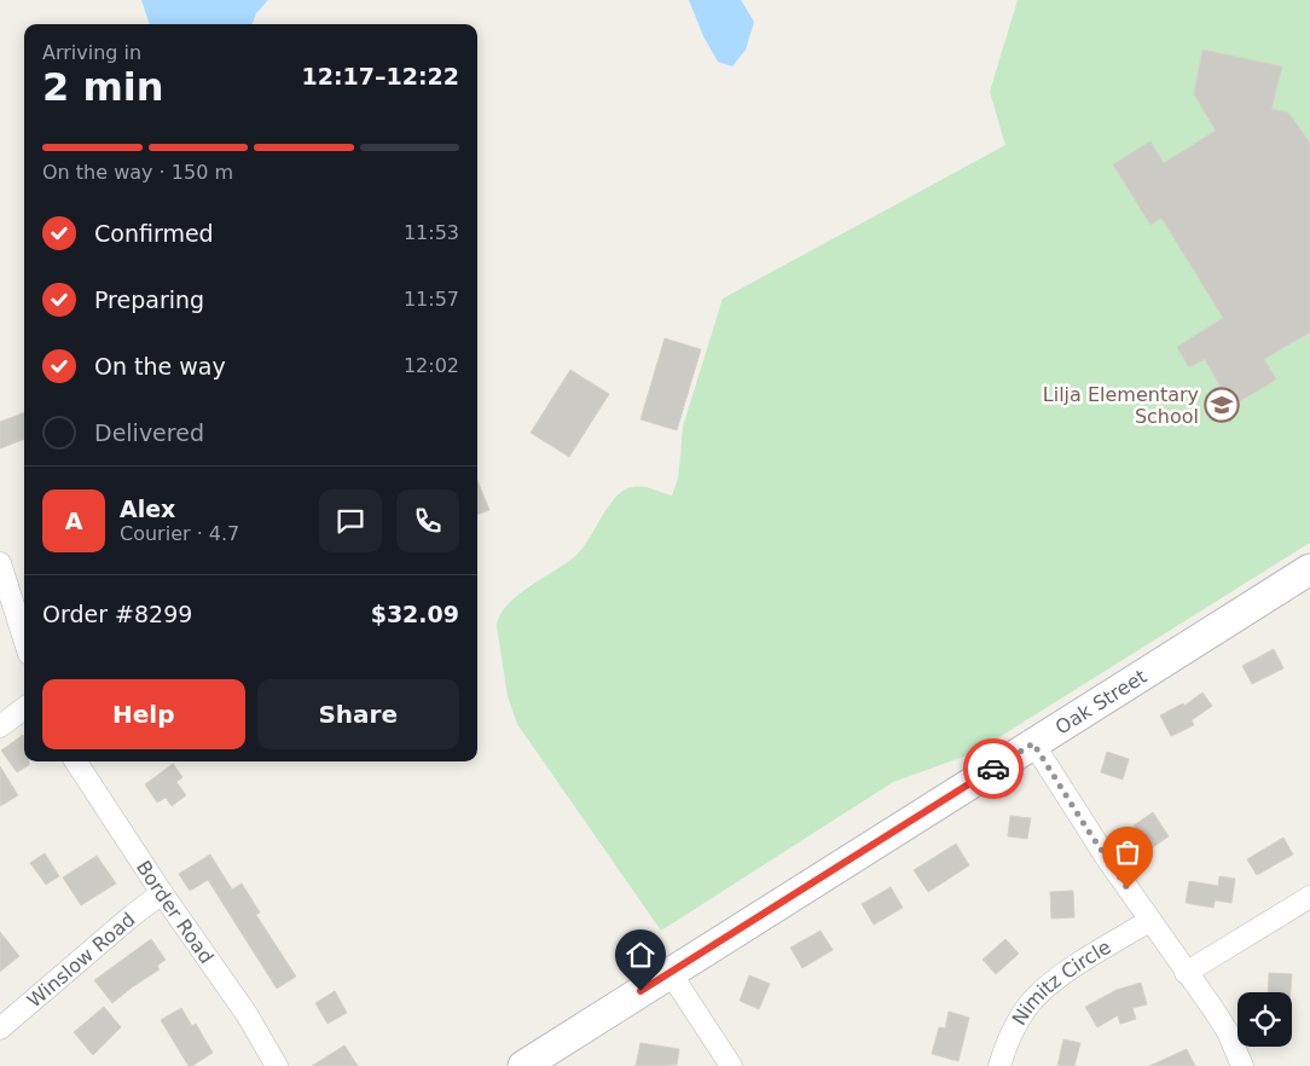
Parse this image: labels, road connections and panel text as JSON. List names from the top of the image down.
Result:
{
  "streets": {
    "street": [
      "Oak Street",
      "Border Road",
      "Winslow Road",
      "Nimitz Circle"
    ]
  },
  "crossings": [
    ["Border Road", "Winslow Road"]
  ],
  "places": {
    "school or university": ["Lilja Elementary School"]
  },
  "page": {
    "heading": ["2 min", "Arriving in", "12:17–12:22"],
    "panel": [
      "Alex",
      "Courier · 4.7",
      "Order #8299",
      "$32.09"
    ],
    "bar": "On the way · 150 m",
    "list": [
      ["Confirmed", "11:53"],
      ["Preparing", "11:57"],
      ["On the way", "12:02"],
      "Delivered"
    ],
    "round": "A",
    "buttons": ["Help", "Share"]
  }
}
